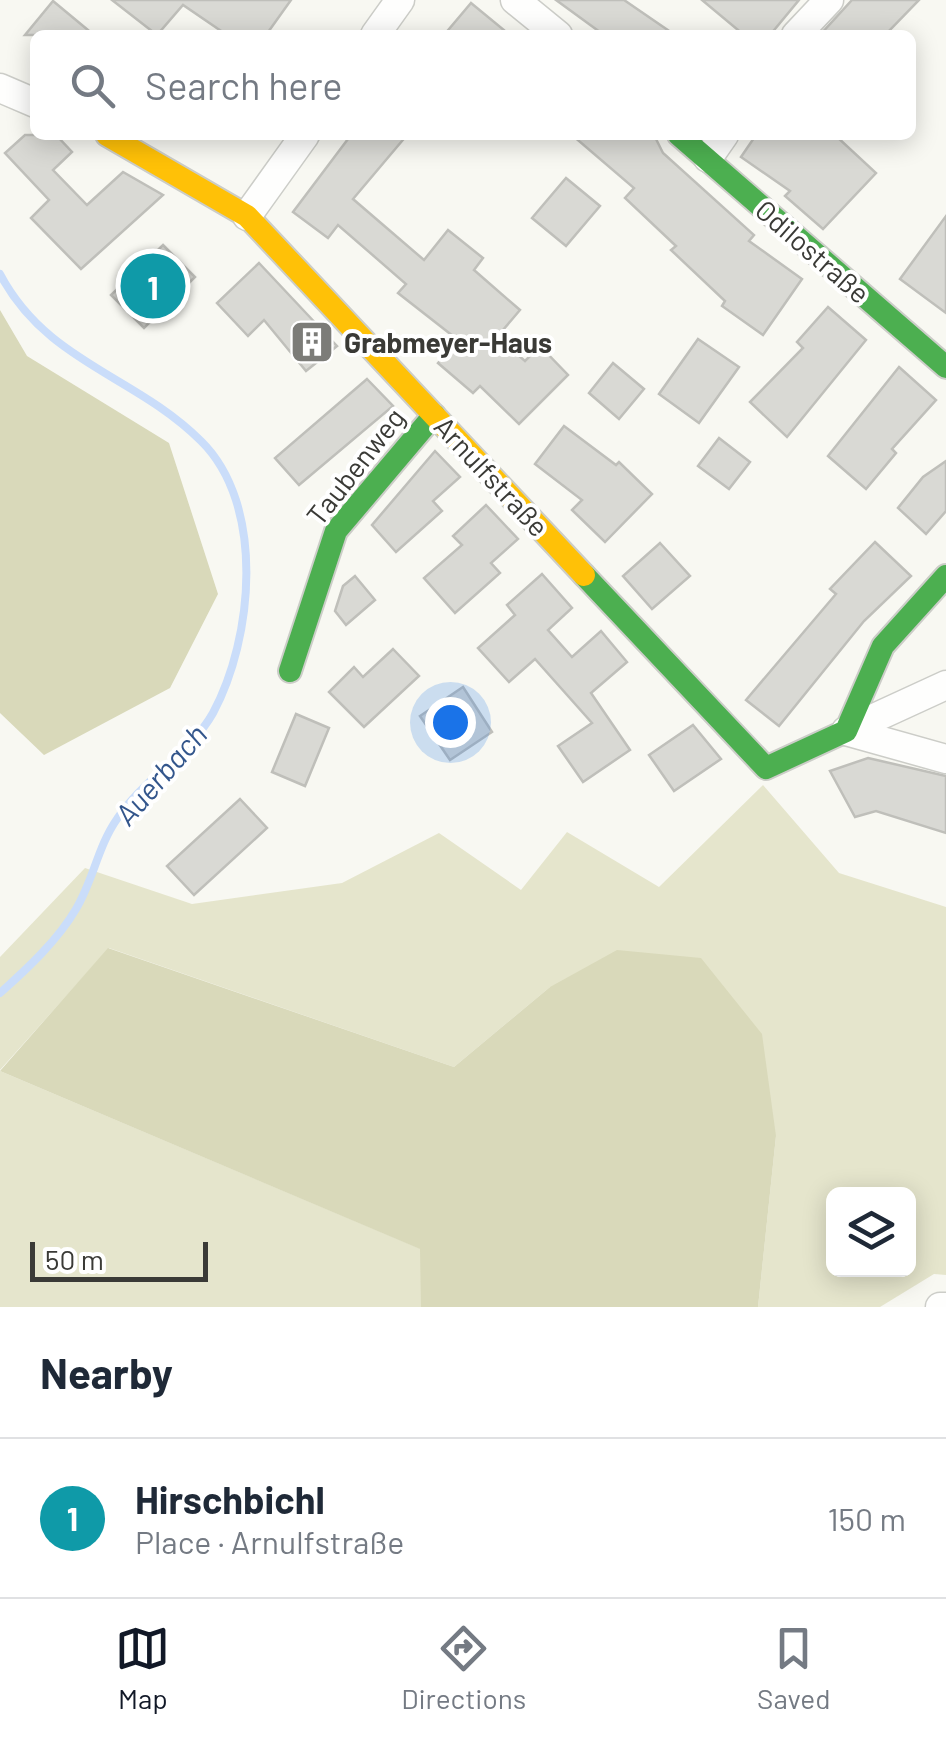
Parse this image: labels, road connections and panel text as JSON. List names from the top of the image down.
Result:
{
  "streets": {
    "street": ["Odilostraße", "Taubenweg", "Arnulfstraße"]
  },
  "crossings": [
    ["Taubenweg", "Arnulfstraße"]
  ],
  "water": ["Auerbach"],
  "places": {
    "building": ["Grabmeyer-Haus"]
  },
  "scale_bar": "50 m",
  "page": {
    "search": "Search here",
    "pins": "1",
    "scale": "50 m",
    "heading": "Nearby",
    "list": [
      {
        "mark": "1",
        "name": "Hirschbichl",
        "note": "Place · Arnulfstraße",
        "value": "150 m"
      }
    ],
    "nav": ["Map", "Directions", "Saved"]
  }
}
